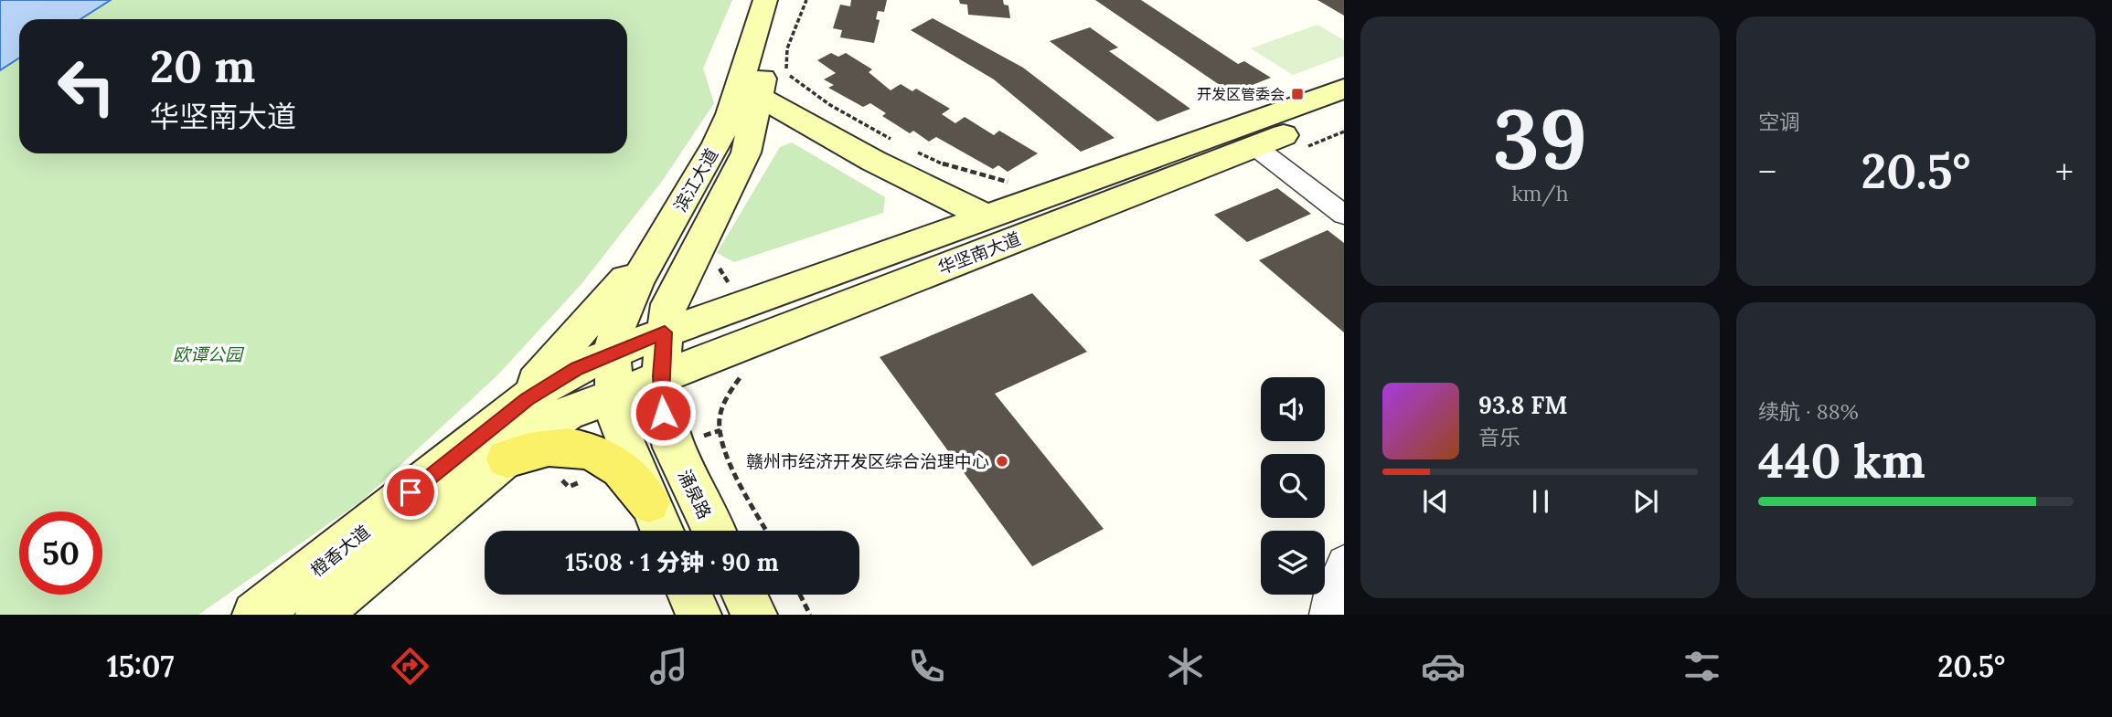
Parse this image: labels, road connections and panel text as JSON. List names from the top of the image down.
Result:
{
  "streets": {
    "main road": [
      "滨江大道",
      "华坚南大道",
      "涌泉路",
      "橙香大道"
    ]
  },
  "crossings": [
    ["滨江大道", "华坚南大道"],
    ["滨江大道", "涌泉路"],
    ["滨江大道", "橙香大道"],
    ["华坚南大道", "涌泉路"],
    ["华坚南大道", "橙香大道"]
  ],
  "parks": ["欧谭公园"],
  "places": {
    "transit": ["开发区管委会"],
    "other": ["赣州市经济开发区综合治理中心"]
  },
  "page": {
    "tile": [
      ["39", "km/h"],
      "空调",
      ["续航 · 88%", "440 km"]
    ],
    "turn": ["20 m", "华坚南大道"],
    "heat": ["−", "20.5°", "+"],
    "song": ["93.8 FM", "音乐"],
    "limit": "50",
    "trip": "15:08 · 1 分钟 · 90 m",
    "tabs": ["15:07", "20.5°"]
  }
}
